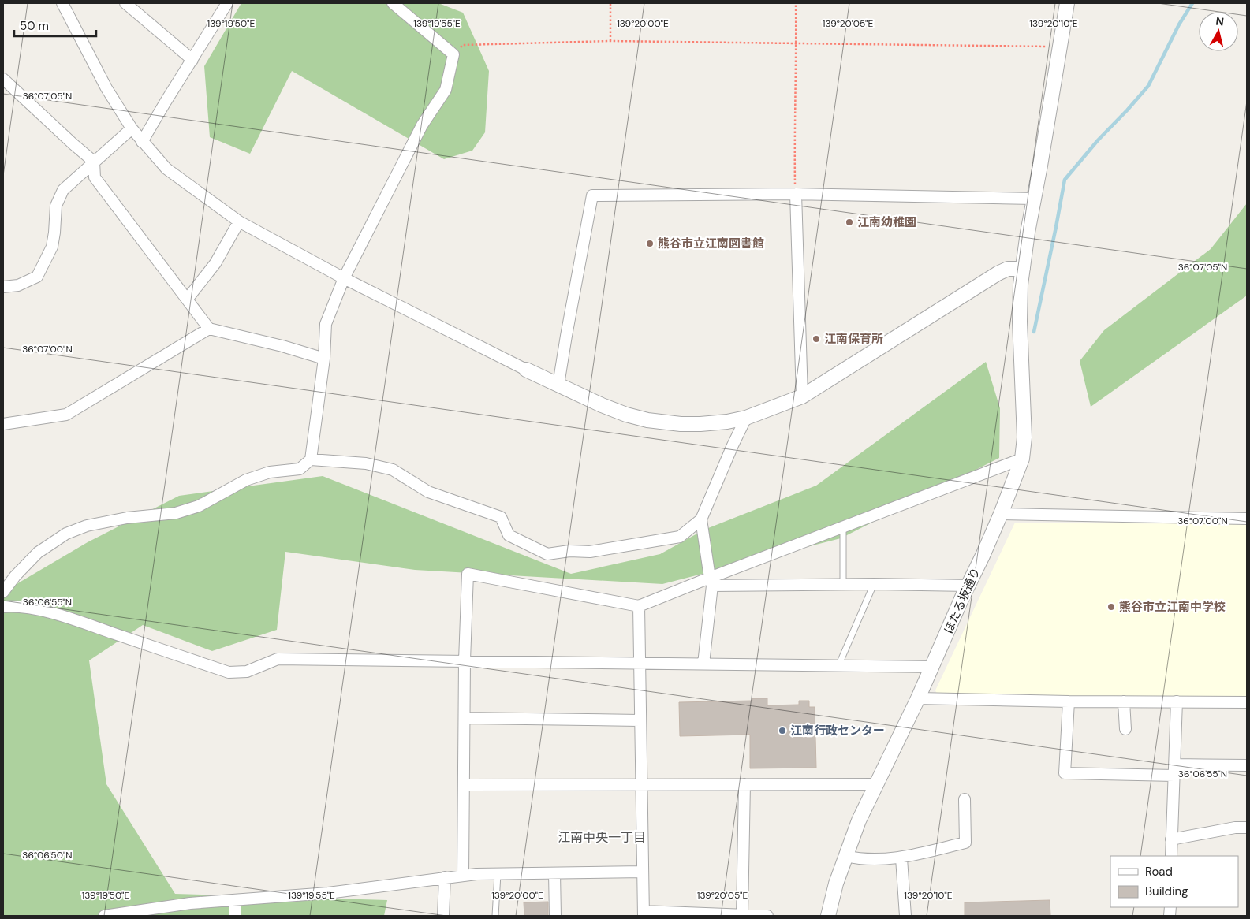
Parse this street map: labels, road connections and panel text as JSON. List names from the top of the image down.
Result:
{
  "streets": {
    "street": ["ほたる坂通り"]
  },
  "districts": ["江南中央一丁目"],
  "places": [
    "江南幼稚園",
    "熊谷市立江南図書館",
    "江南保育所",
    "熊谷市立江南中学校",
    "江南行政センター"
  ],
  "legend": ["Road", "Building"],
  "scale_bar": "50 m",
  "north": "top",
  "coordinates": [
    "139°19'50\"E",
    "139°19'55\"E",
    "139°20'00\"E",
    "139°20'05\"E",
    "139°20'10\"E",
    "36°07'05\"N",
    "36°07'00\"N",
    "36°06'55\"N",
    "36°06'50\"N"
  ]
}
